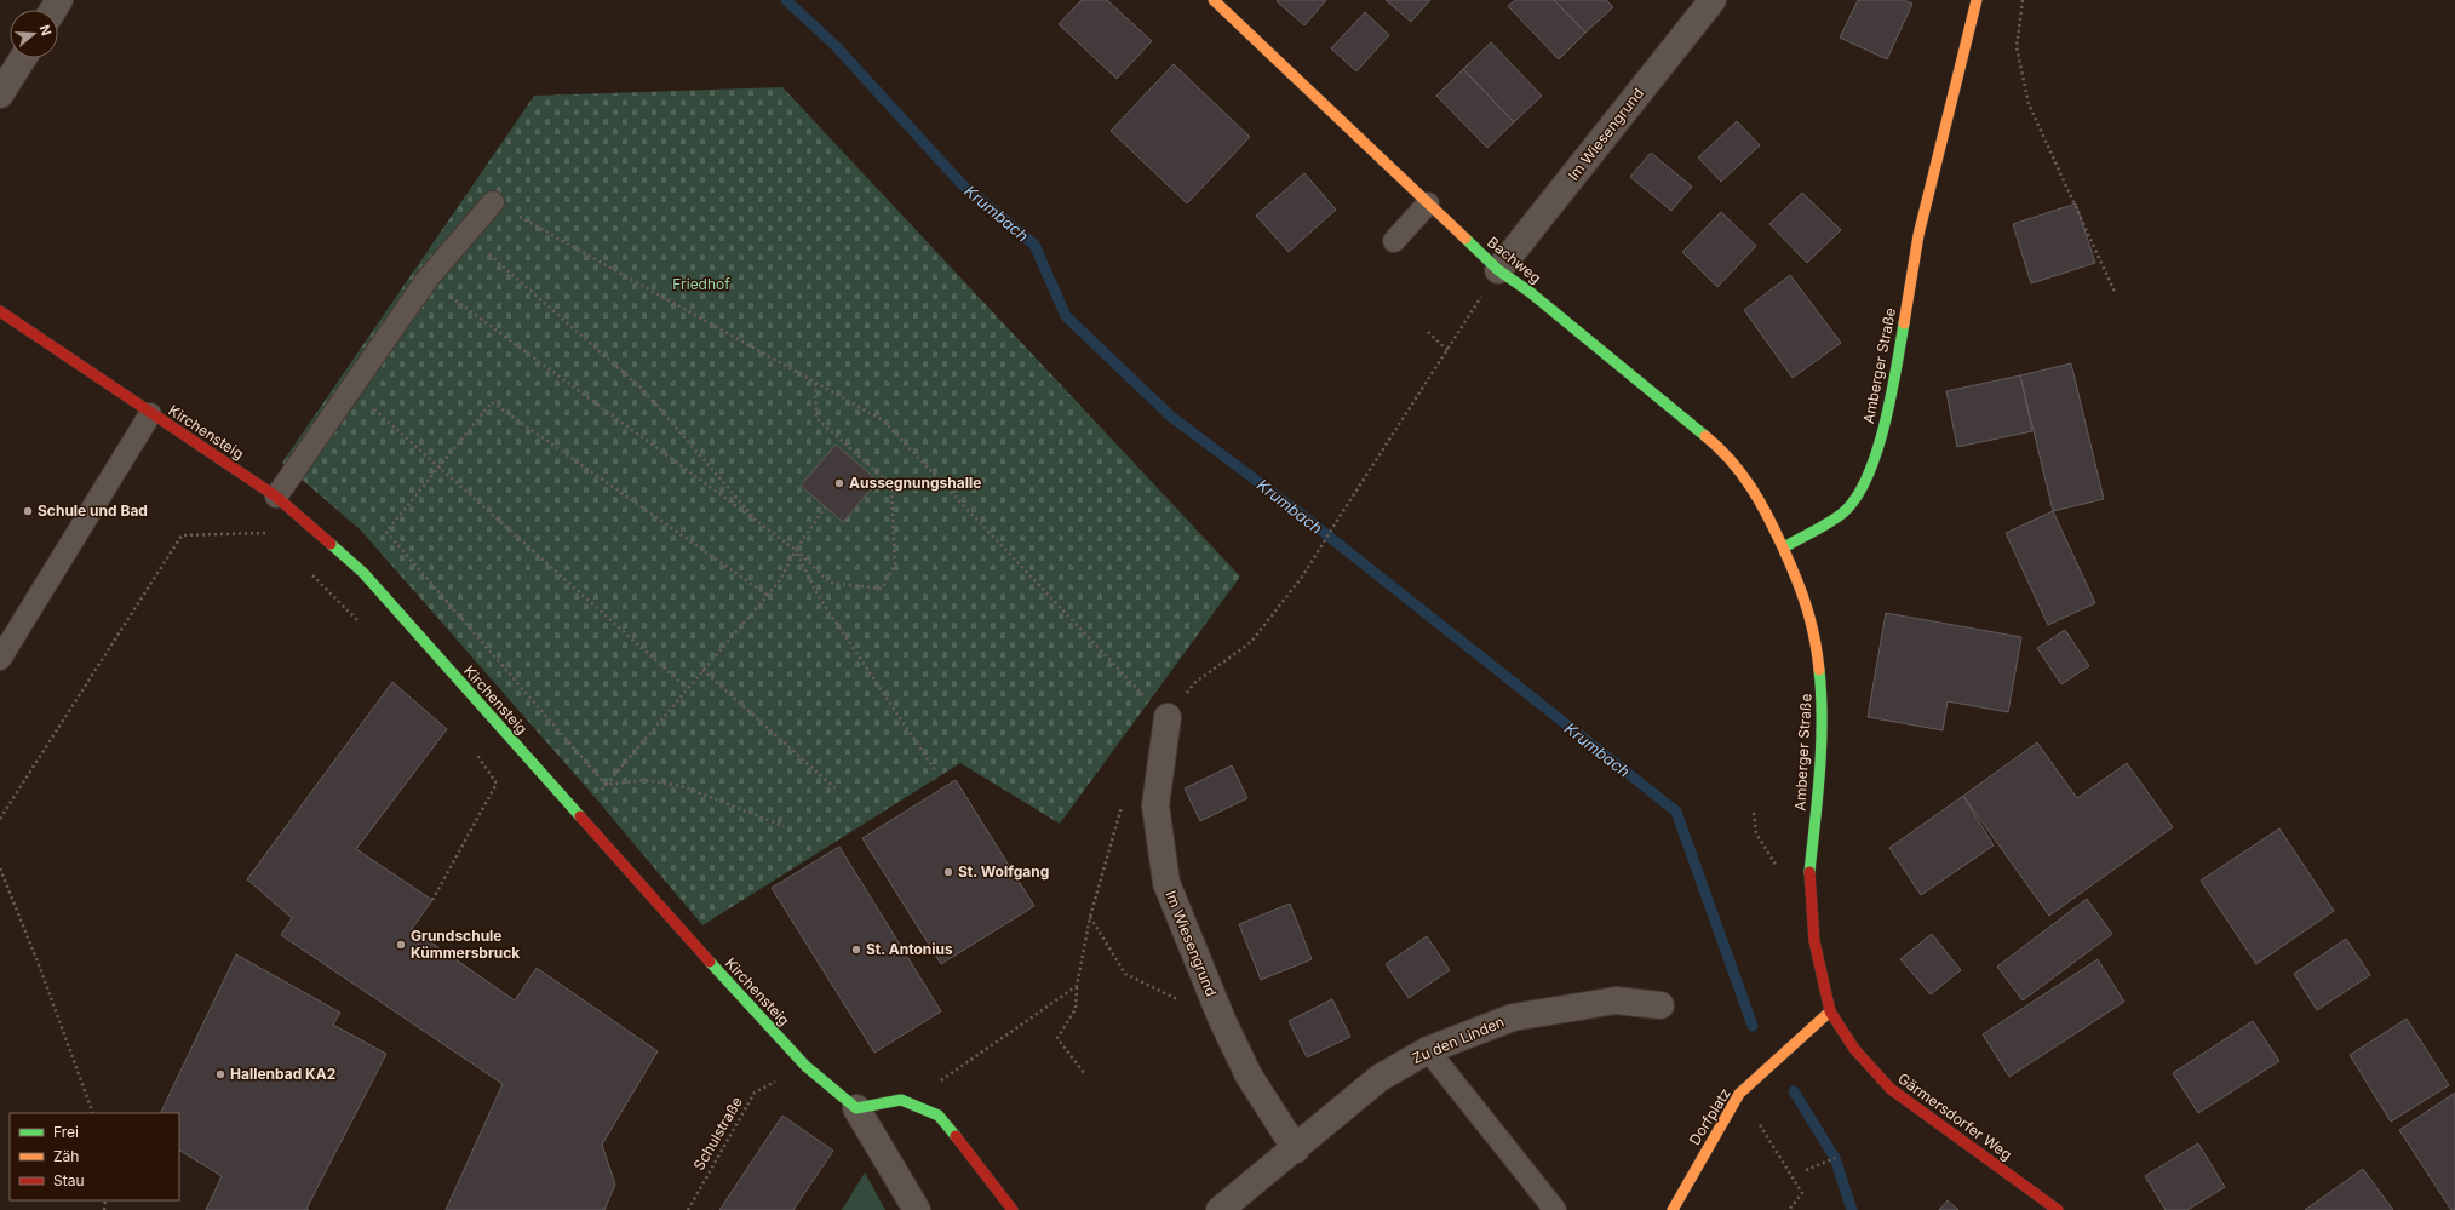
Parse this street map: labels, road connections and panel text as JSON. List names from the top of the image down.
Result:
{
  "streets": {
    "street": [
      "Im Wiesengrund",
      "Bachweg",
      "Amberger Straße",
      "Kirchensteig",
      "Zu den Linden",
      "Dorfplatz",
      "Gärmersdorfer Weg"
    ],
    "path": ["Schulstraße"]
  },
  "crossings": [
    ["Im Wiesengrund", "Bachweg"],
    ["Im Wiesengrund", "Zu den Linden"],
    ["Bachweg", "Amberger Straße"],
    ["Amberger Straße", "Dorfplatz"],
    ["Amberger Straße", "Gärmersdorfer Weg"],
    ["Kirchensteig", "Schulstraße"],
    ["Dorfplatz", "Gärmersdorfer Weg"]
  ],
  "water": ["Krumbach"],
  "parks": ["Friedhof"],
  "places": [
    "Aussegnungshalle",
    "Schule und Bad",
    "St. Wolfgang",
    "Grundschule Kümmersbruck",
    "St. Antonius",
    "Hallenbad KA2"
  ],
  "legend": ["Frei", "Zäh", "Stau"],
  "north": "right"
}
